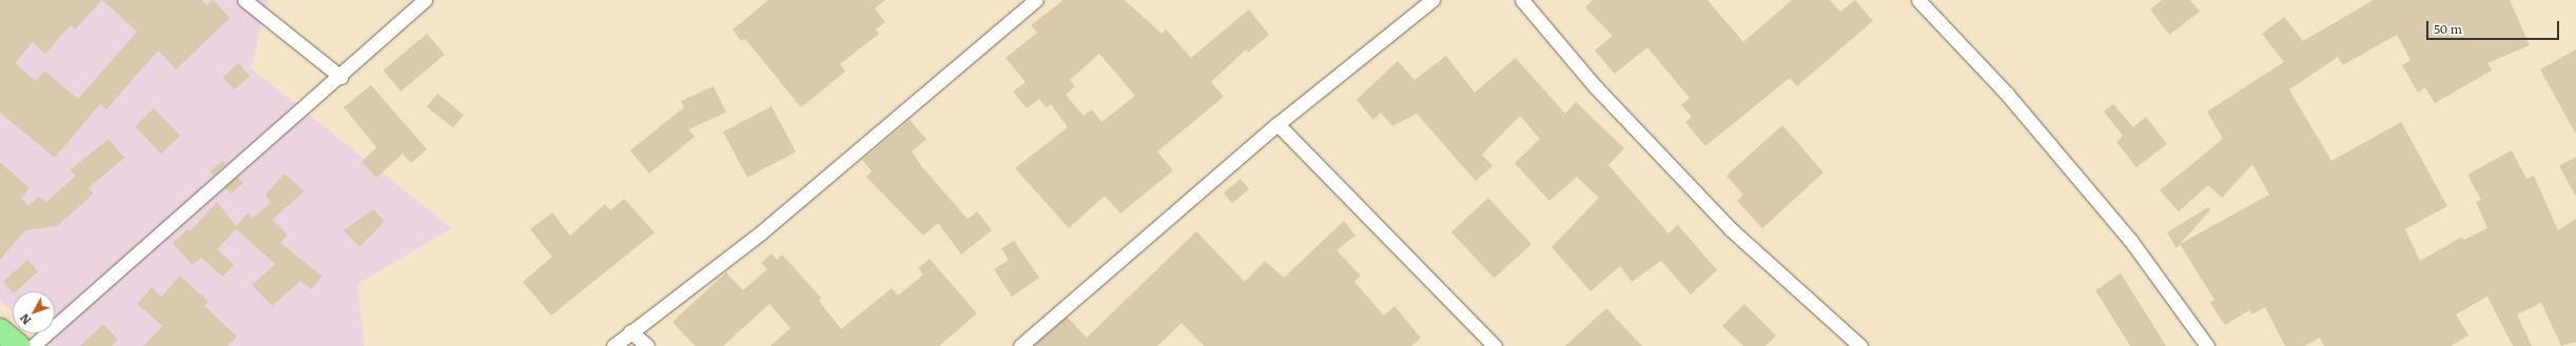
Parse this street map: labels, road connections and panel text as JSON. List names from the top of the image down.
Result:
{
  "scale_bar": "50 m",
  "north": "bottom left"
}
